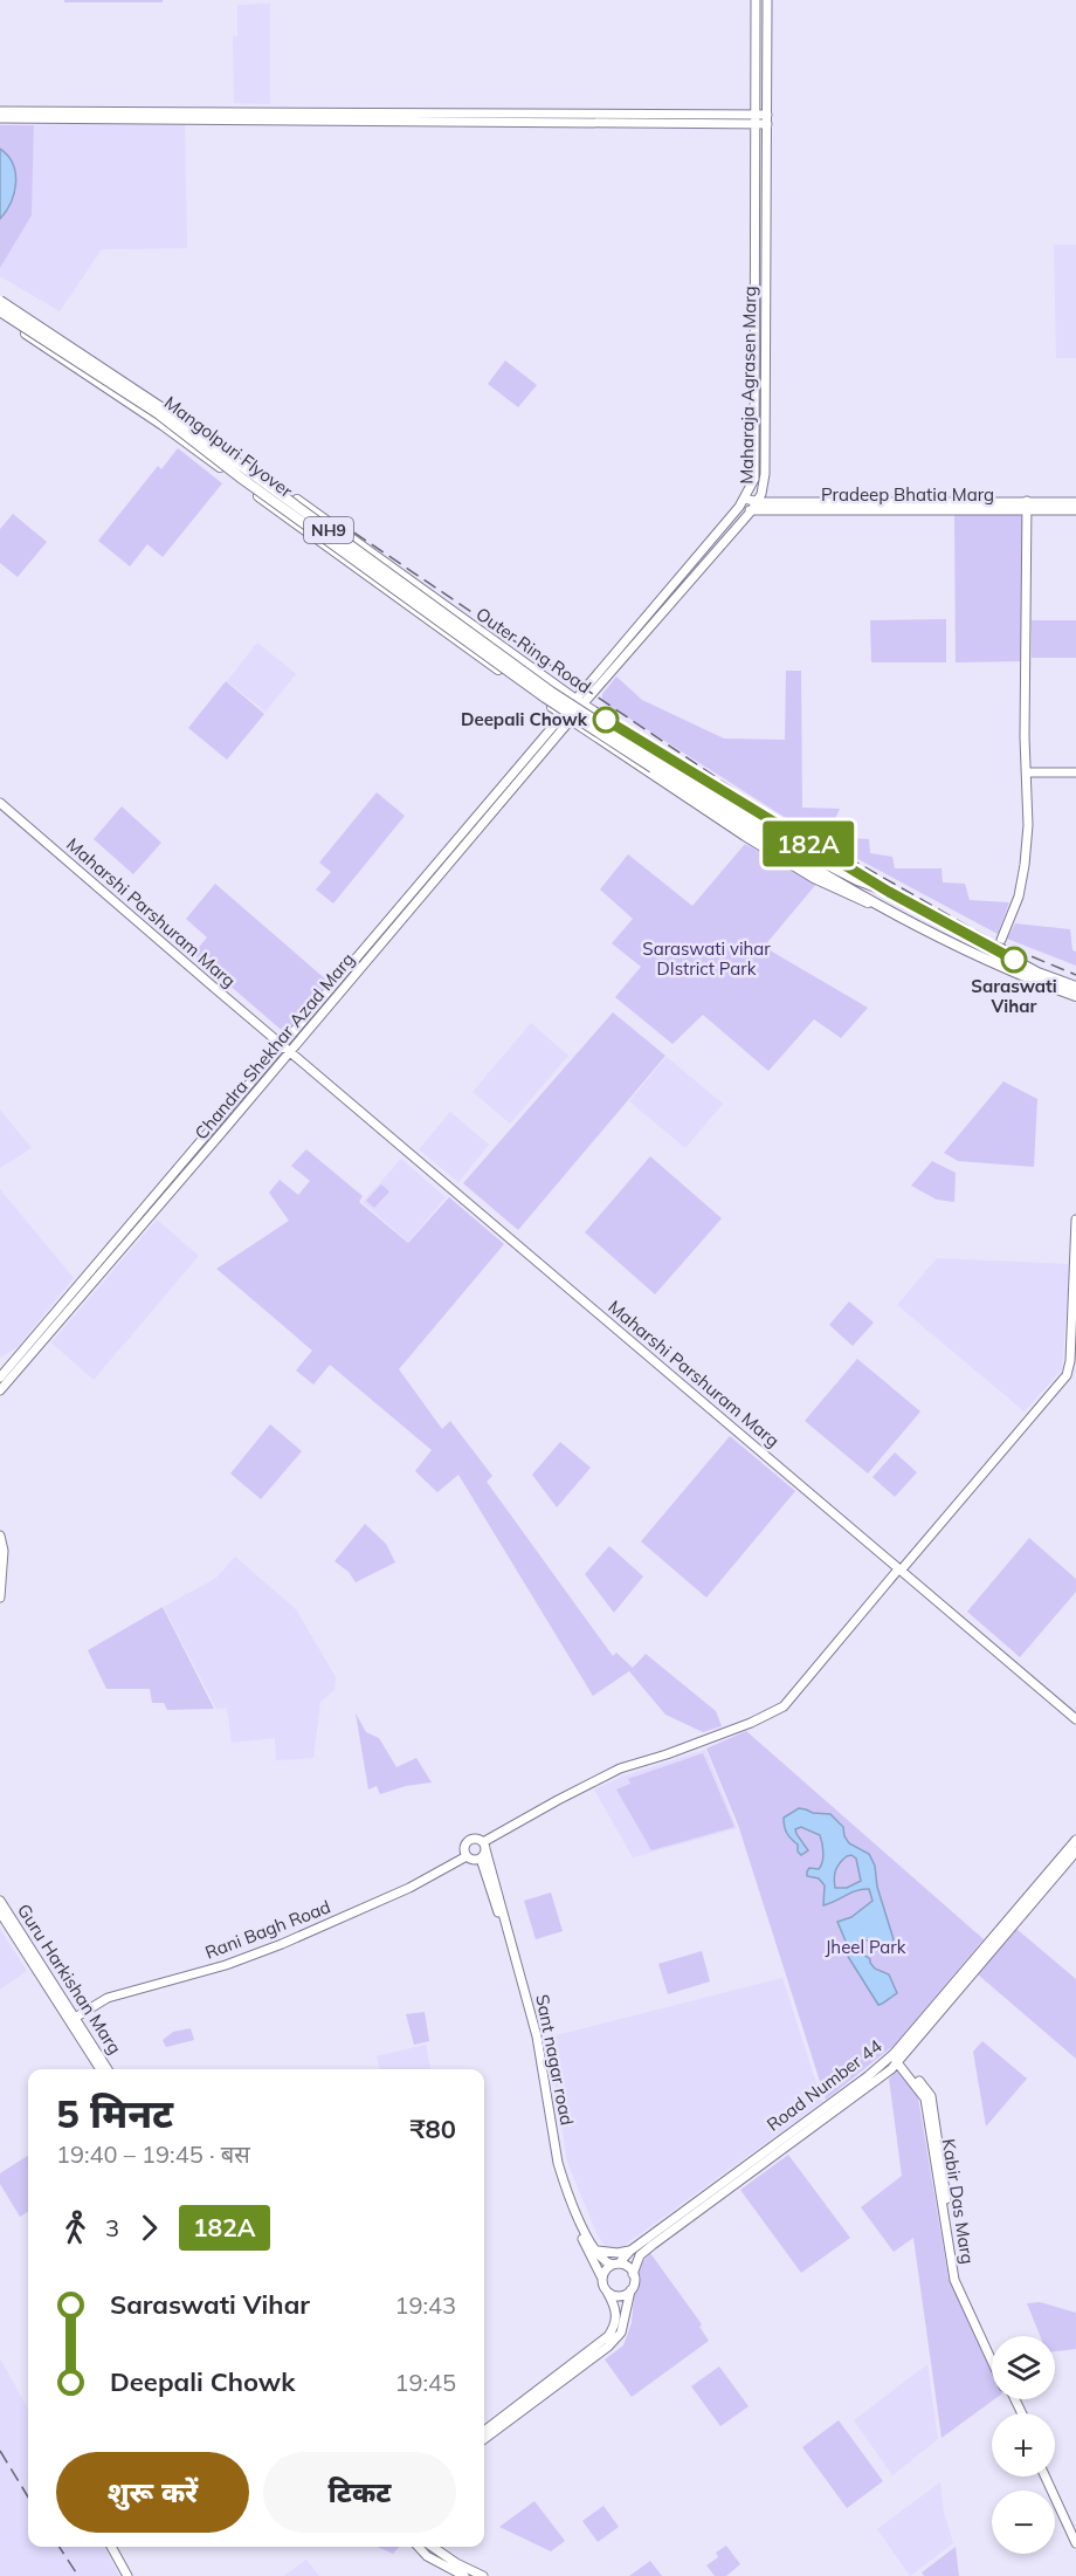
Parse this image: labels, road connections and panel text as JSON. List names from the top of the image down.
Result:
{
  "streets": {
    "highway": ["Mangolpuri Flyover", "NH9", "Outer Ring Road"],
    "street": [
      "Maharaja Agrasen Marg",
      "Pradeep Bhatia Marg",
      "Maharshi Parshuram Marg",
      "Chandra Shekhar Azad Marg",
      "Rani Bagh Road",
      "Guru Harkishan Marg",
      "Sant nagar road",
      "Road Number 44",
      "Kabir Das Marg"
    ]
  },
  "crossings": [
    ["Maharaja Agrasen Marg", "Pradeep Bhatia Marg"],
    ["Maharaja Agrasen Marg", "Outer Ring Road"],
    ["Mangolpuri Flyover", "Outer Ring Road"],
    ["Outer Ring Road", "Chandra Shekhar Azad Marg"],
    ["Maharshi Parshuram Marg", "Chandra Shekhar Azad Marg"],
    ["Rani Bagh Road", "Guru Harkishan Marg"],
    ["Rani Bagh Road", "Sant nagar road"],
    ["Sant nagar road", "Road Number 44"],
    ["Road Number 44", "Kabir Das Marg"]
  ],
  "parks": ["Saraswati vihar DIstrict Park", "Jheel Park"],
  "places": ["Deepali Chowk", "Saraswati Vihar"],
  "lines": ["bus line 182A"],
  "page": {
    "on_map": "182A",
    "heading": ["5 मिनट", "19:40 – 19:45 · बस", "₹80"],
    "legs": ["3", "182A"],
    "list": [
      {
        "name": "Saraswati Vihar",
        "value": "19:43"
      },
      {
        "name": "Deepali Chowk",
        "value": "19:45"
      }
    ],
    "map_buttons": ["+", "−"],
    "buttons": ["शुरू करें", "टिकट"]
  }
}
